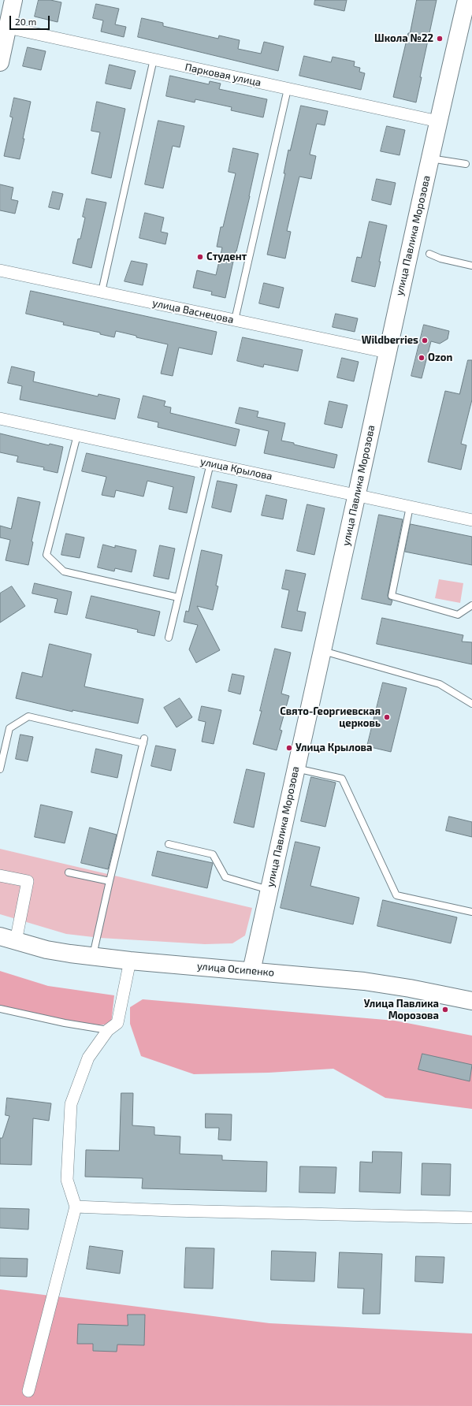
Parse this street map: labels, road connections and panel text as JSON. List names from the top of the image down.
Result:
{
  "streets": {
    "street": [
      "Парковая улица",
      "улица Павлика Морозова",
      "улица Васнецова",
      "улица Крылова",
      "улица Осипенко"
    ]
  },
  "crossings": [
    ["Парковая улица", "улица Павлика Морозова"],
    ["улица Павлика Морозова", "улица Васнецова"],
    ["улица Павлика Морозова", "улица Крылова"],
    ["улица Павлика Морозова", "улица Осипенко"]
  ],
  "places": [
    "Школа №22",
    "Студент",
    "Wildberries",
    "Ozon",
    "Свято-Георгиевская церковь",
    "Улица Крылова",
    "Улица Павлика Морозова"
  ],
  "scale_bar": "20 m"
}
